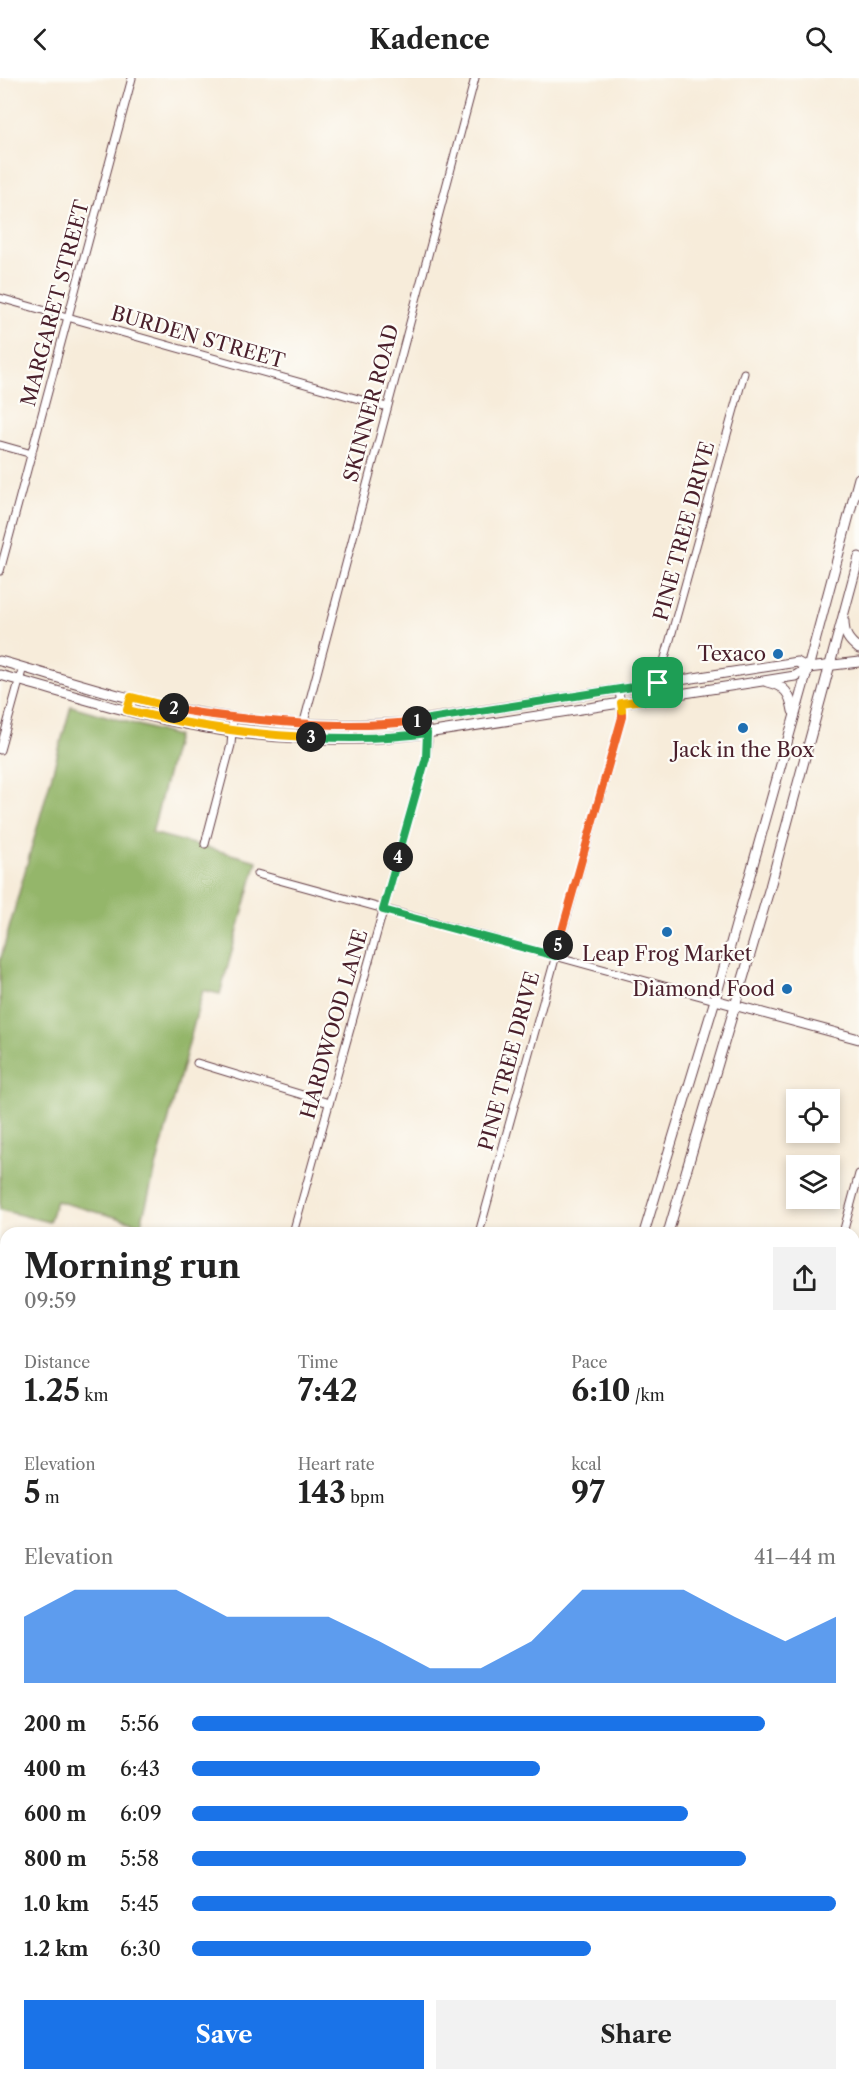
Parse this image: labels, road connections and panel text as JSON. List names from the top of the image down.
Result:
{
  "streets": {
    "street": [
      "MARGARET STREET",
      "BURDEN STREET",
      "SKINNER ROAD",
      "PINE TREE DRIVE",
      "HARDWOOD LANE"
    ]
  },
  "crossings": [
    ["MARGARET STREET", "BURDEN STREET"],
    ["BURDEN STREET", "SKINNER ROAD"]
  ],
  "places": [
    "Texaco",
    "Jack in the Box",
    "Leap Frog Market",
    "Diamond Food"
  ],
  "page": {
    "header": "Kadence",
    "pins": [
      "2",
      "1",
      "3",
      "4",
      "5"
    ],
    "heading": ["Morning run", "09:59"],
    "stats": [
      ["Distance", "1.25 km"],
      ["Time", "7:42"],
      ["Pace", "6:10 /km"],
      ["Elevation", "5 m"],
      ["Heart rate", "143 bpm"],
      ["kcal", "97"]
    ],
    "chart": ["Elevation", "41–44 m"],
    "list": [
      {
        "name": "200 m",
        "note": "5:56"
      },
      {
        "name": "400 m",
        "note": "6:43"
      },
      {
        "name": "600 m",
        "note": "6:09"
      },
      {
        "name": "800 m",
        "note": "5:58"
      },
      {
        "name": "1.0 km",
        "note": "5:45"
      },
      {
        "name": "1.2 km",
        "note": "6:30"
      }
    ],
    "buttons": ["Save", "Share"]
  }
}
